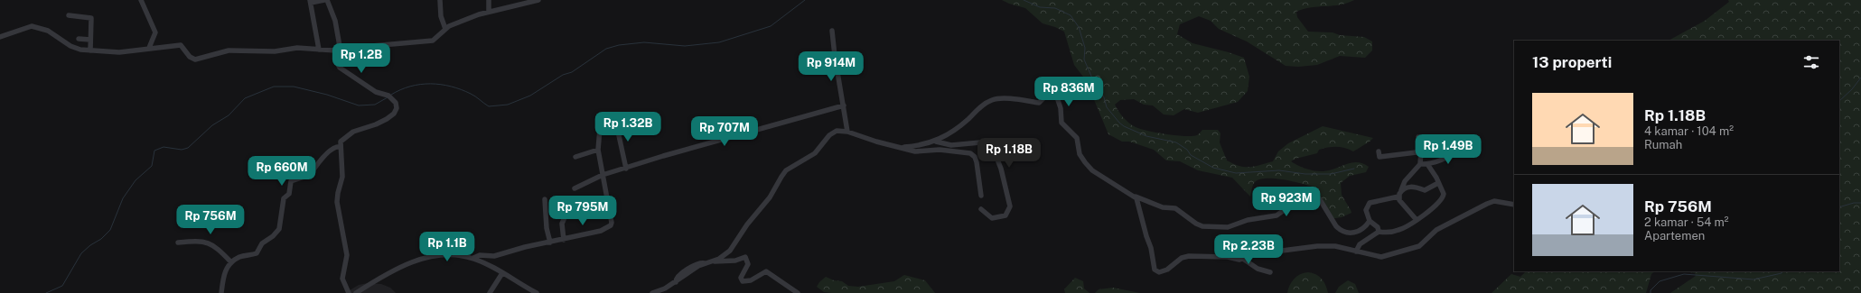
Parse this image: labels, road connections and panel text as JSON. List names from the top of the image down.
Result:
{
  "page": {
    "heading": "13 properti",
    "price": [
      "Rp 1.2B",
      "Rp 914M",
      "Rp 836M",
      "Rp 1.32B",
      "Rp 707M",
      "Rp 1.49B",
      "Rp 1.18B",
      "Rp 660M",
      "Rp 923M",
      "Rp 795M",
      "Rp 756M",
      "Rp 1.1B",
      "Rp 2.23B"
    ],
    "list": [
      {
        "name": "Rp 1.18B",
        "note": "4 kamar · 104 m² · Rumah"
      },
      {
        "name": "Rp 756M",
        "note": "2 kamar · 54 m² · Apartemen"
      }
    ]
  }
}
